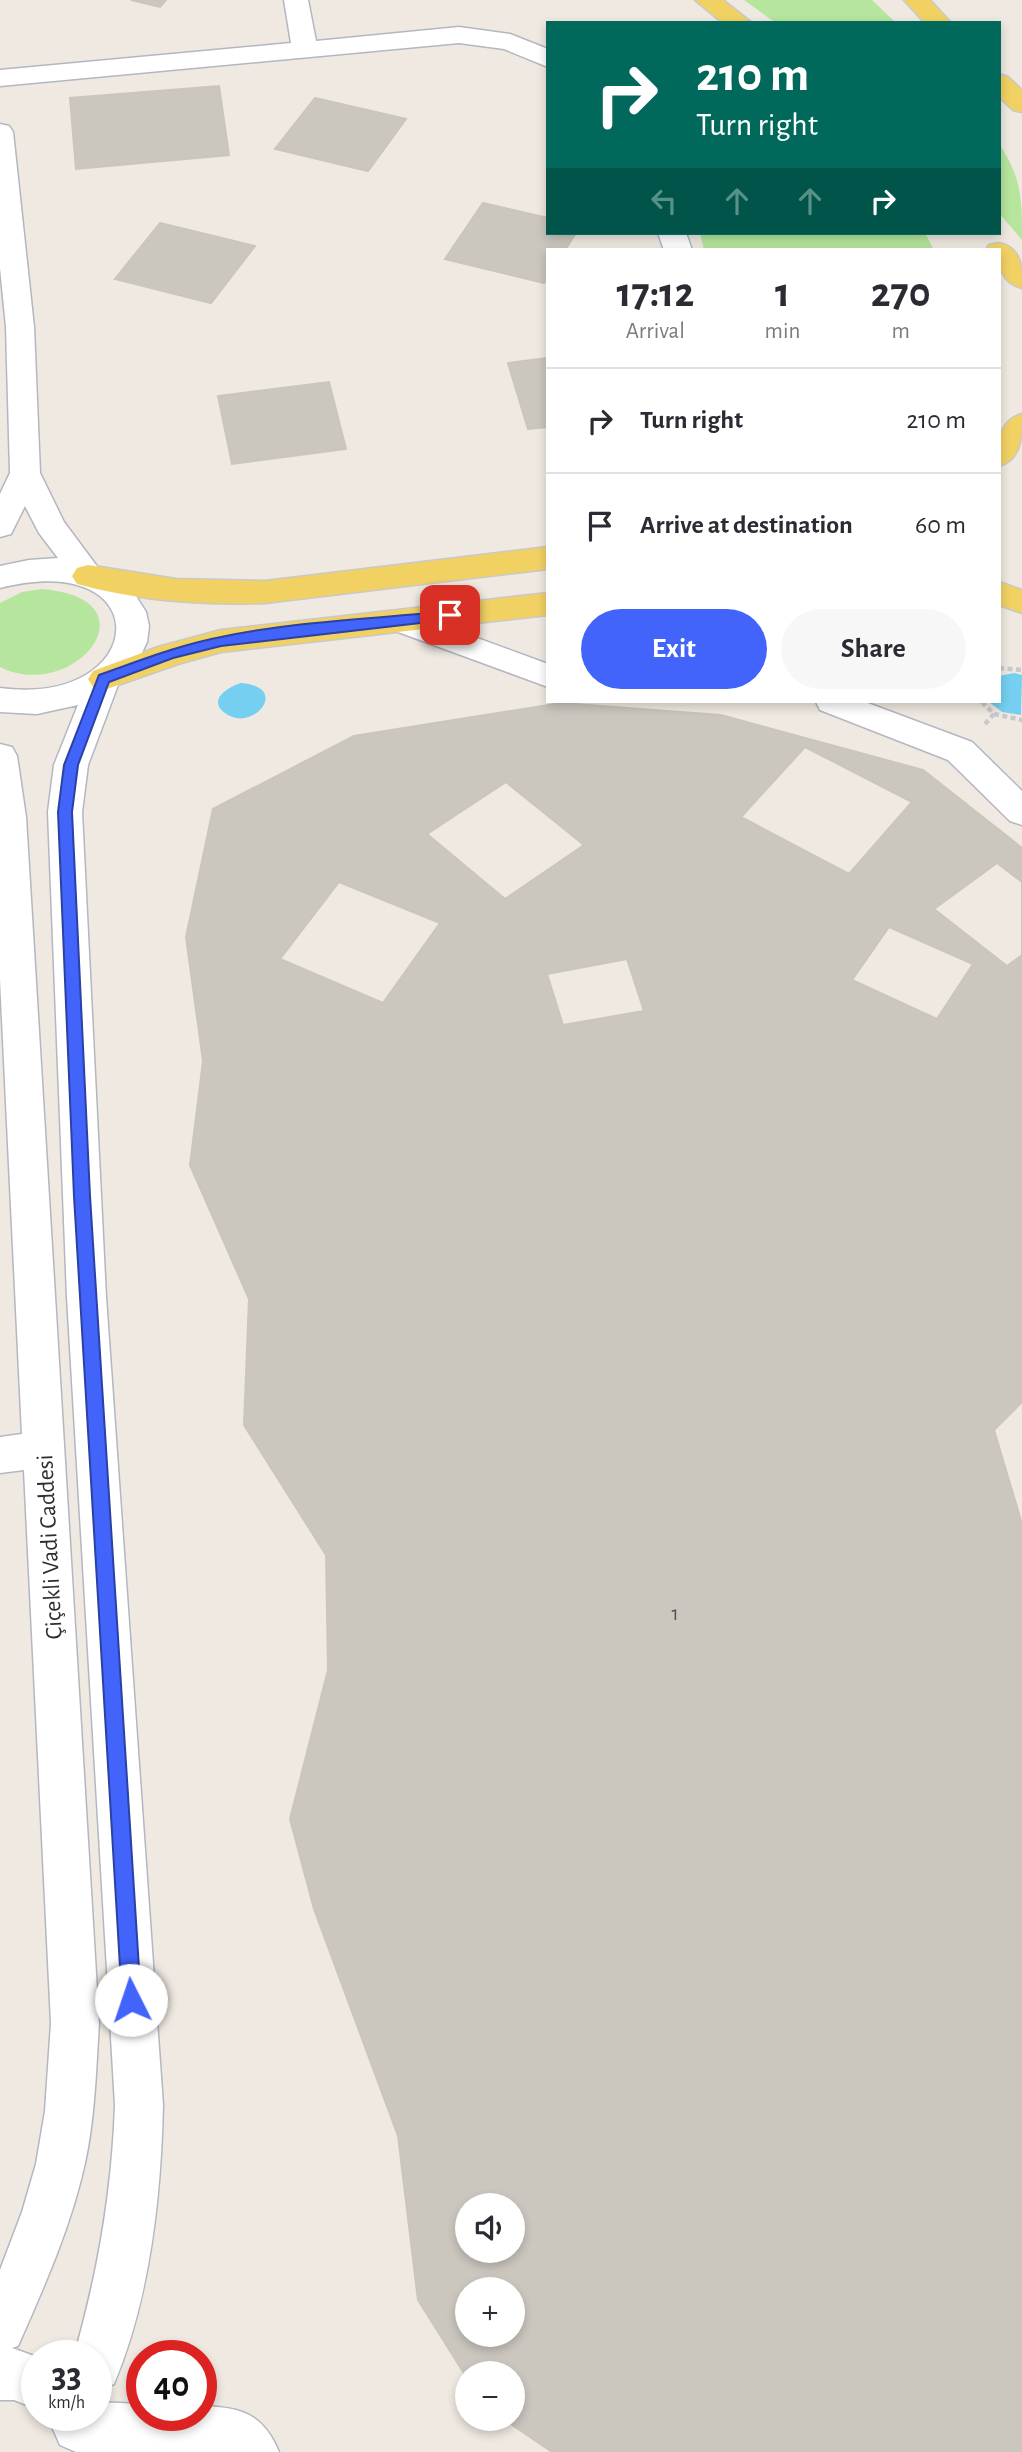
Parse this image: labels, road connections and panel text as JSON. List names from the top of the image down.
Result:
{
  "streets": {
    "street": ["Çiçekli Vadi Caddesi"]
  },
  "house_numbers": ["1"],
  "page": {
    "turn": ["210 m", "Turn right"],
    "eta": [
      "17:12",
      "Arrival",
      "1",
      "min",
      "270",
      "m"
    ],
    "list": [
      {
        "name": "Turn right",
        "value": "210 m"
      },
      {
        "name": "Arrive at destination",
        "value": "60 m"
      }
    ],
    "buttons": ["Exit", "Share"],
    "map_buttons": ["+", "−"],
    "speed": "33 km/h",
    "limit": "40"
  }
}
